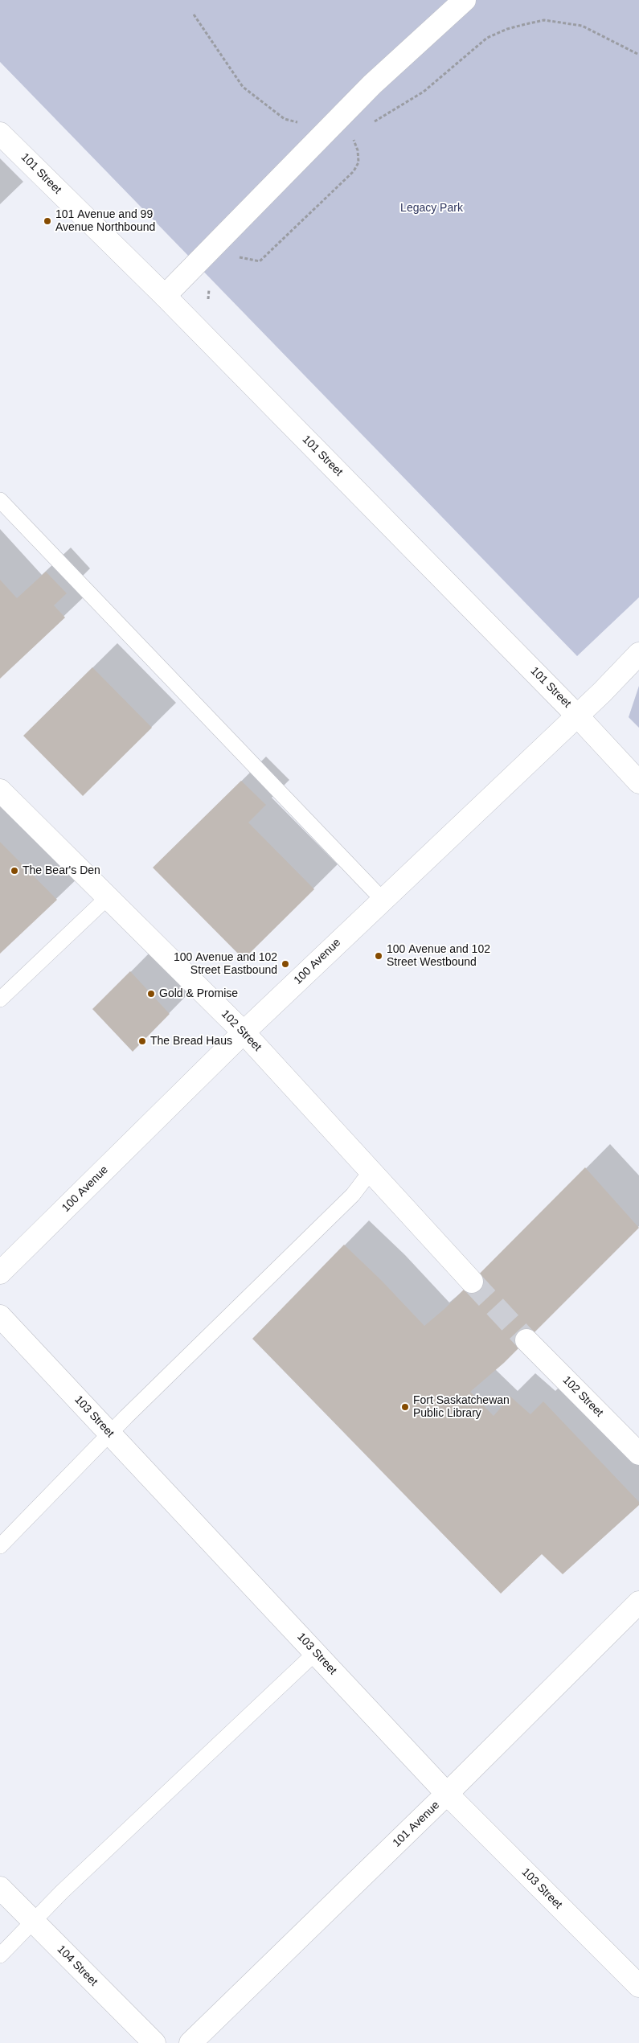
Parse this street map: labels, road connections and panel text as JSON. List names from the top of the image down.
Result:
{
  "streets": {
    "street": [
      "101 Street",
      "100 Avenue",
      "102 Street",
      "103 Street",
      "101 Avenue",
      "104 Street"
    ]
  },
  "crossings": [
    ["101 Street", "100 Avenue"],
    ["100 Avenue", "102 Street"],
    ["103 Street", "101 Avenue"]
  ],
  "parks": ["Legacy Park"],
  "places": [
    "101 Avenue and 99 Avenue Northbound",
    "The Bear's Den",
    "100 Avenue and 102 Street Westbound",
    "100 Avenue and 102 Street Eastbound",
    "Gold & Promise",
    "The Bread Haus",
    "Fort Saskatchewan Public Library"
  ]
}
